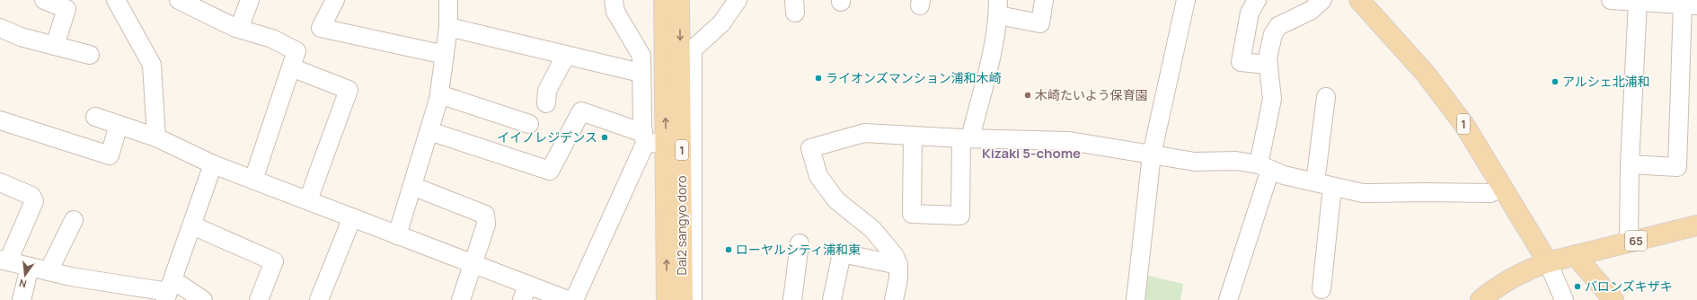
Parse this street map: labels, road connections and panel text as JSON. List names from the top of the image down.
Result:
{
  "streets": {
    "main road": ["1", "Dai2 sangyo doro", "65"]
  },
  "districts": ["Kizaki 5-chome"],
  "places": [
    "ライオンズマンション浦和木崎",
    "アルシェ北浦和",
    "木崎たいよう保育園",
    "イイノレジデンス",
    "ローヤルシティ浦和東",
    "バロンズキザキ"
  ],
  "north": "bottom"
}
